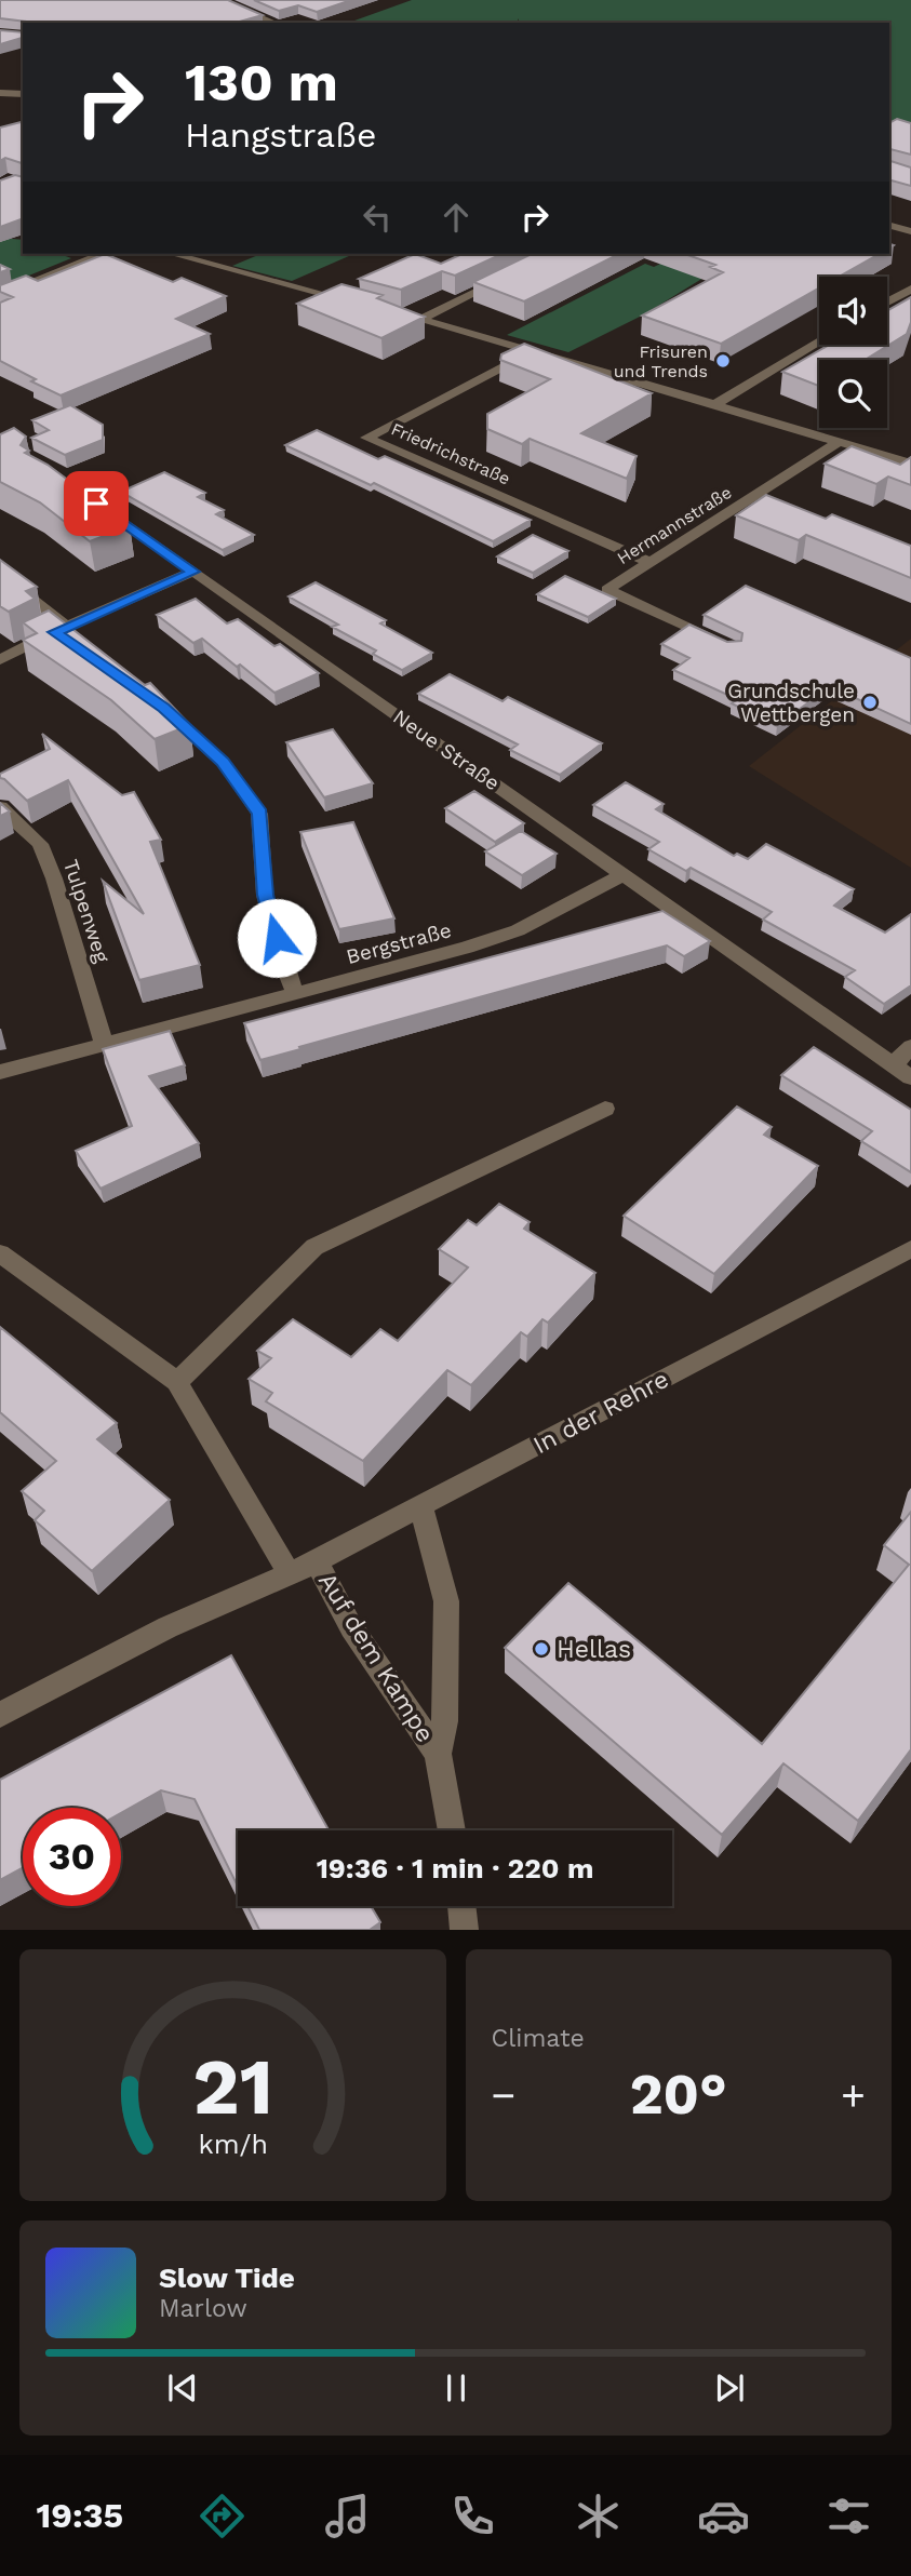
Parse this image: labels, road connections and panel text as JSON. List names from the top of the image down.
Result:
{
  "streets": {
    "street": [
      "Friedrichstraße",
      "Hermannstraße",
      "Neue Straße",
      "Tulpenweg",
      "Bergstraße",
      "In der Rehre",
      "Auf dem Kampe"
    ]
  },
  "crossings": [
    ["Friedrichstraße", "Hermannstraße"],
    ["Neue Straße", "Bergstraße"],
    ["Tulpenweg", "Bergstraße"],
    ["In der Rehre", "Auf dem Kampe"]
  ],
  "places": ["Frisuren und Trends", "Grundschule Wettbergen", "Hellas"],
  "page": {
    "turn": ["130 m", "Hangstraße"],
    "limit": "30",
    "trip": "19:36 · 1 min · 220 m",
    "tile": "Climate",
    "heat": ["−", "20°", "+"],
    "song": ["Slow Tide", "Marlow"],
    "tabs": "19:35",
    "gauge": ["21", "km/h"]
  }
}
